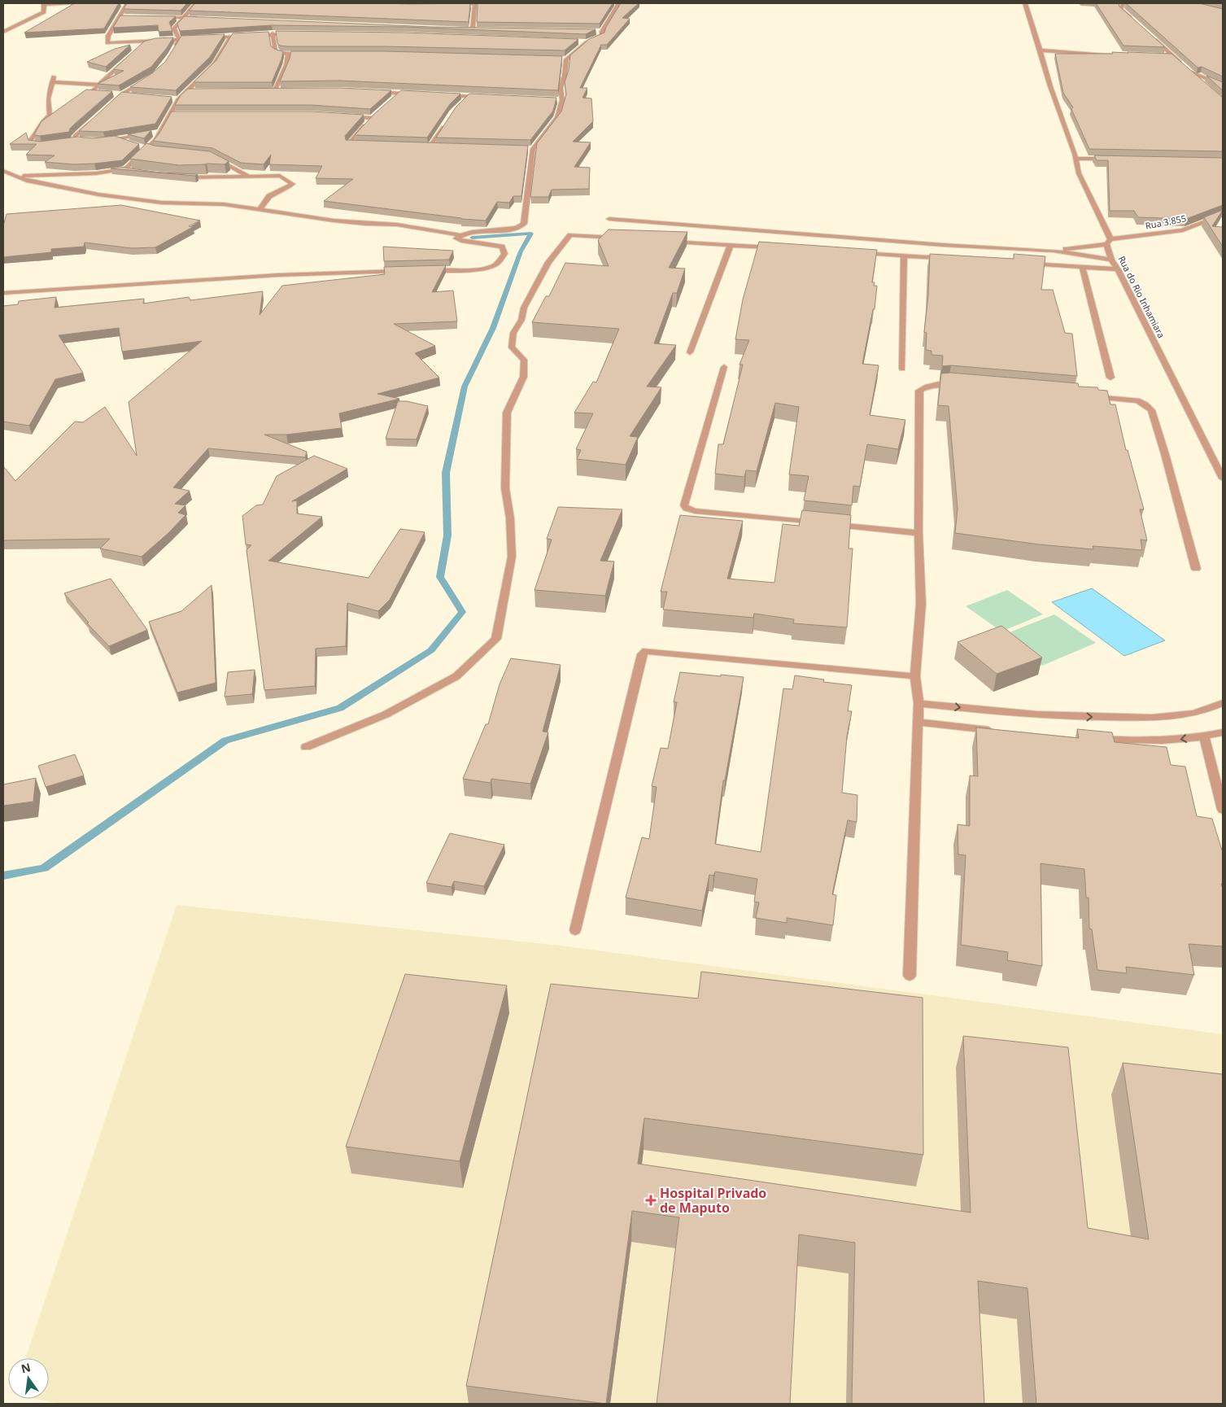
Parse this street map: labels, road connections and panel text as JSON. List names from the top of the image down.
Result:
{
  "streets": {
    "street": ["Rua 3.855", "Rua do Rio Inhamiara"]
  },
  "crossings": [
    ["Rua 3.855", "Rua do Rio Inhamiara"]
  ],
  "places": {
    "health": ["Hospital Privado de Maputo"]
  },
  "north": "top"
}
